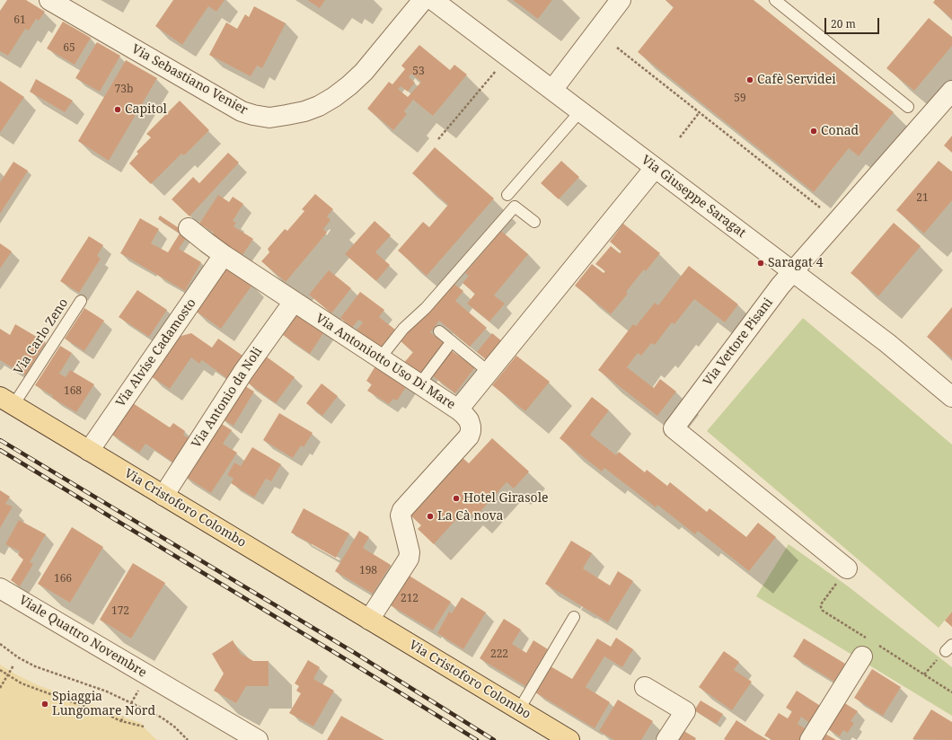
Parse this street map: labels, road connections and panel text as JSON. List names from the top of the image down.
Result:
{
  "streets": {
    "main road": ["Via Cristoforo Colombo"],
    "street": [
      "Via Sebastiano Venier",
      "Via Giuseppe Saragat",
      "Via Vettore Pisani",
      "Via Alvise Cadamosto",
      "Via Antoniotto Uso Di Mare",
      "Via Antonio da Noli",
      "Viale Quattro Novembre"
    ],
    "lane": ["Via Carlo Zeno"]
  },
  "crossings": [
    ["Via Giuseppe Saragat", "Via Vettore Pisani"],
    ["Via Carlo Zeno", "Via Cristoforo Colombo"],
    ["Via Alvise Cadamosto", "Via Cristoforo Colombo"],
    ["Via Antoniotto Uso Di Mare", "Via Antonio da Noli"],
    ["Via Antoniotto Uso Di Mare", "Via Cristoforo Colombo"],
    ["Via Antonio da Noli", "Via Cristoforo Colombo"]
  ],
  "places": [
    "Cafè Servidei",
    "Capitol",
    "Conad",
    "Saragat 4",
    "Hotel Girasole",
    "La Cà nova",
    "Spiaggia Lungomare Nord"
  ],
  "house_numbers": [
    "61",
    "65",
    "53",
    "73b",
    "59",
    "21",
    "168",
    "198",
    "166",
    "212",
    "172",
    "222"
  ],
  "scale_bar": "20 m"
}
